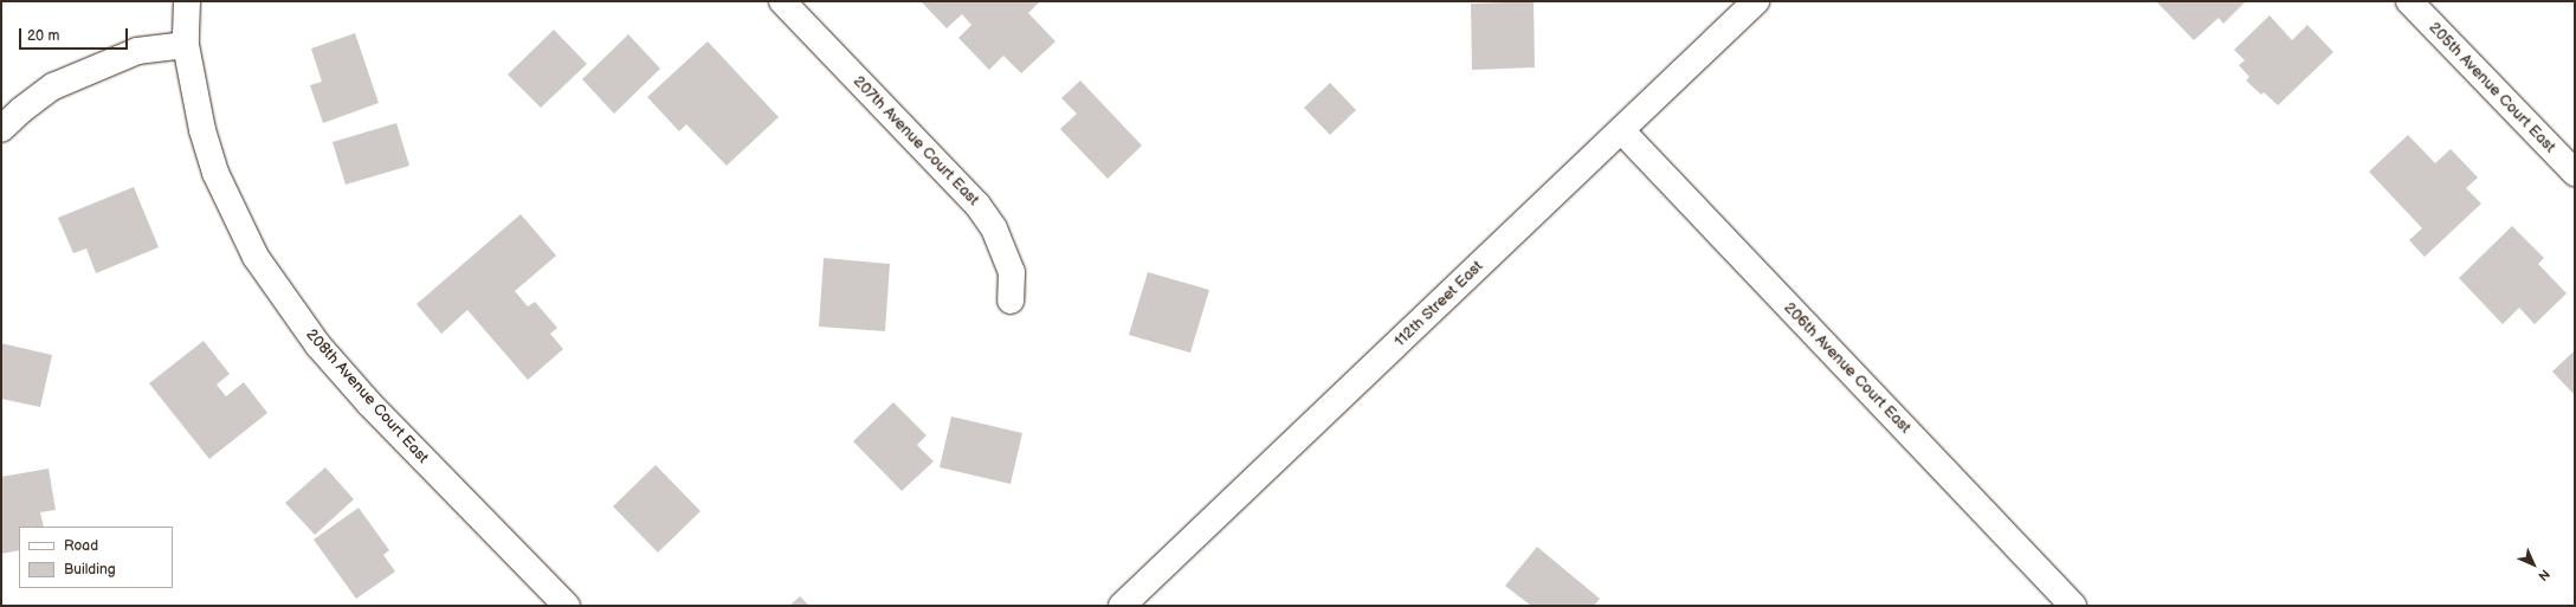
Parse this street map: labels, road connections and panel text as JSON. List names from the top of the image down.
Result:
{
  "streets": {
    "street": [
      "205th Avenue Court East",
      "207th Avenue Court East",
      "112th Street East",
      "206th Avenue Court East",
      "208th Avenue Court East"
    ]
  },
  "crossings": [
    ["112th Street East", "206th Avenue Court East"]
  ],
  "legend": ["Road", "Building"],
  "scale_bar": "20 m",
  "north": "bottom right"
}
